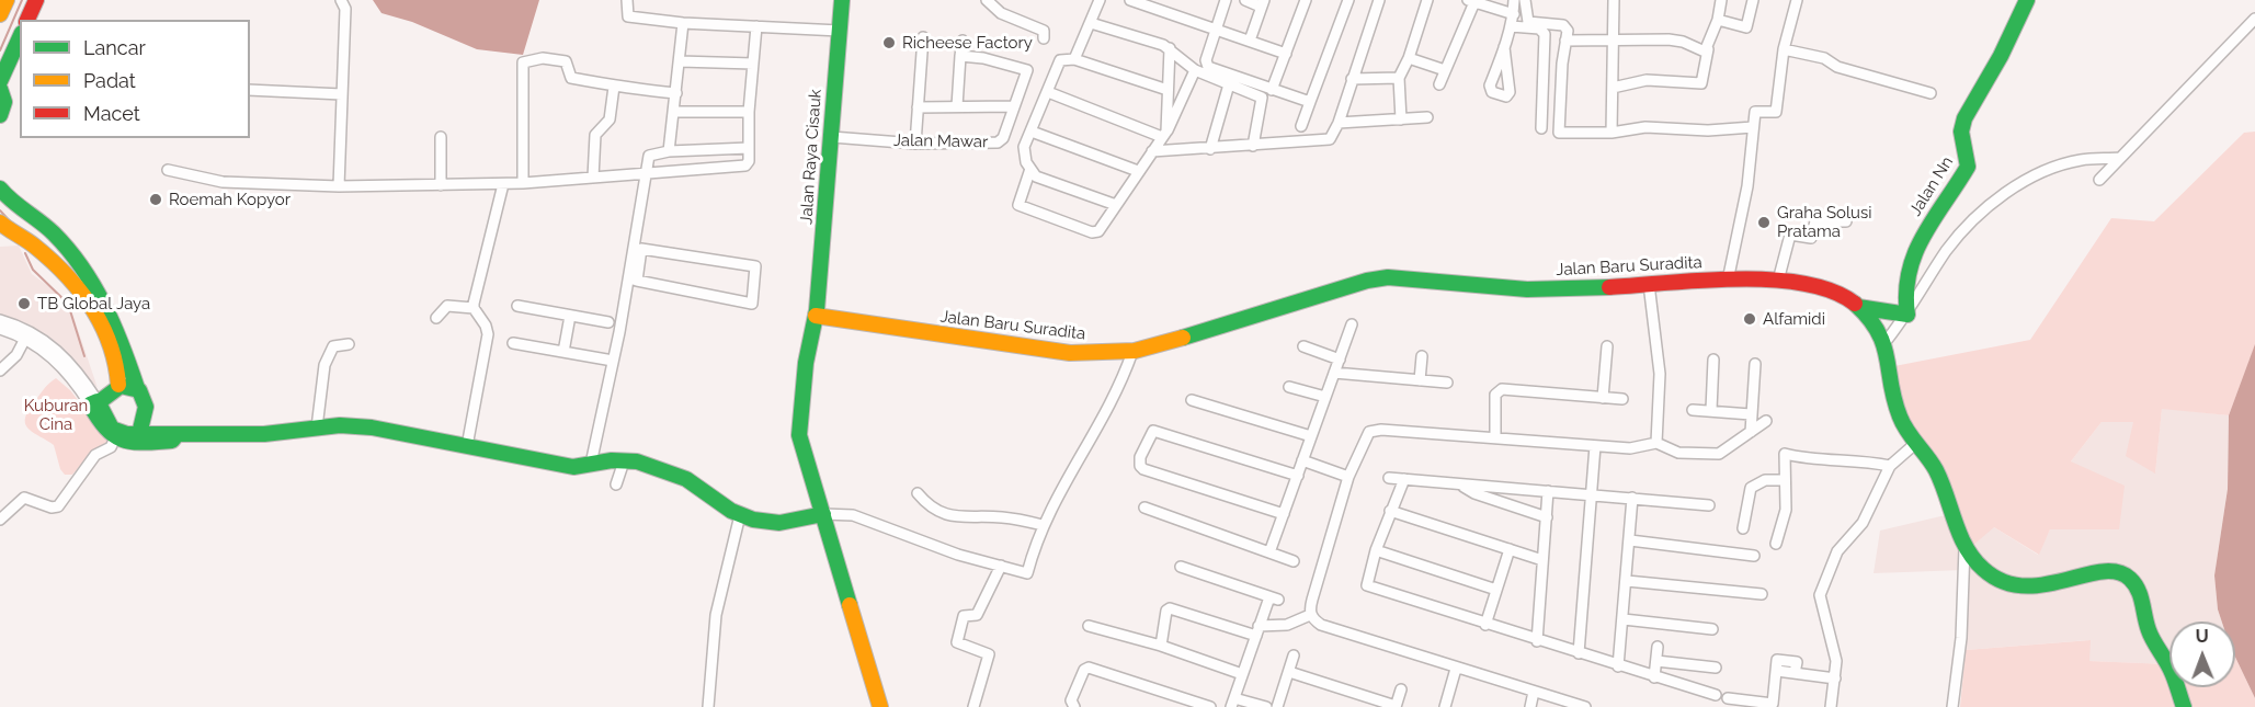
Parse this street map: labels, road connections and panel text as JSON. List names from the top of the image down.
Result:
{
  "streets": {
    "main road": ["Jalan Raya Cisauk", "Jalan Nn", "Jalan Baru Suradita"],
    "street": ["Jalan Mawar"]
  },
  "crossings": [
    ["Jalan Mawar", "Jalan Raya Cisauk"],
    ["Jalan Raya Cisauk", "Jalan Baru Suradita"]
  ],
  "parks": ["Kuburan Cina"],
  "places": [
    "Richeese Factory",
    "Roemah Kopyor",
    "Graha Solusi Pratama",
    "TB Global Jaya",
    "Alfamidi"
  ],
  "legend": ["Lancar", "Padat", "Macet"],
  "north": "top"
}
